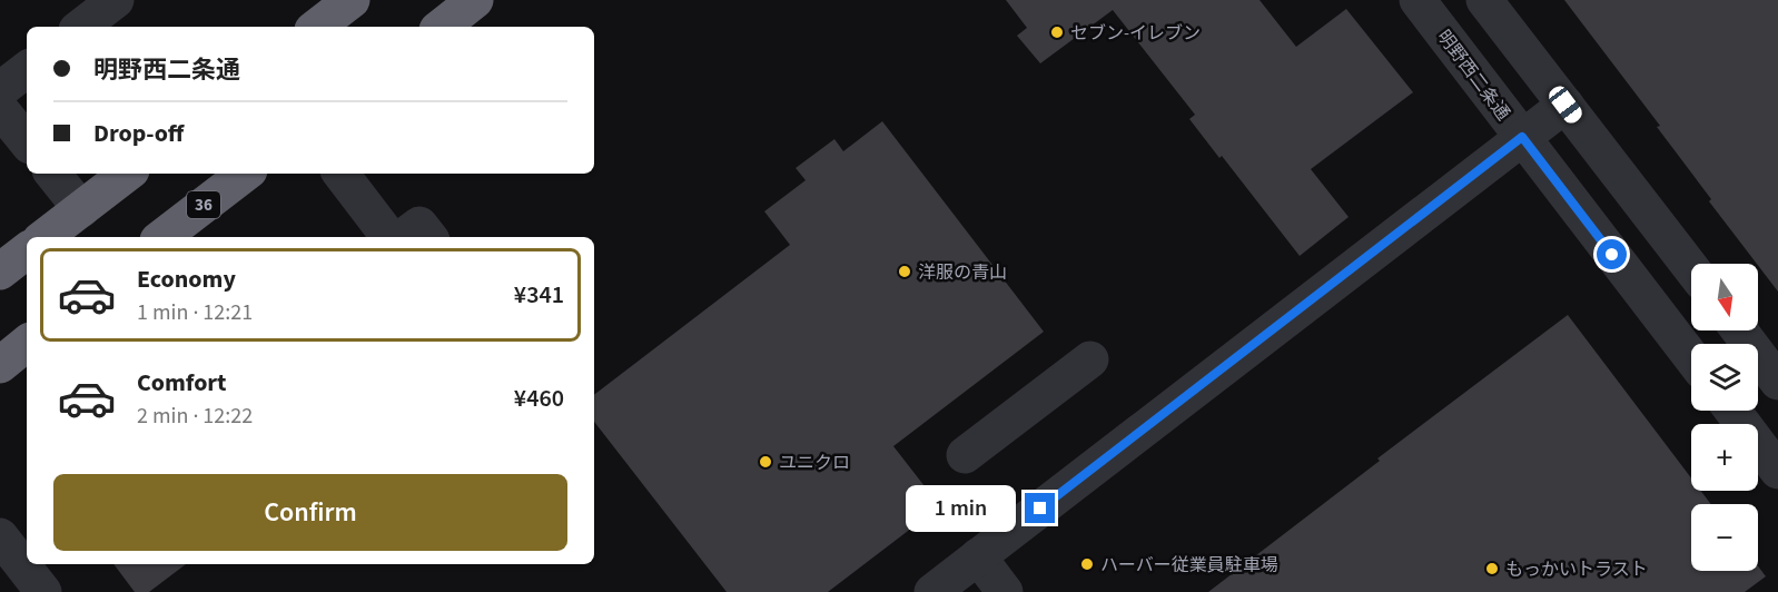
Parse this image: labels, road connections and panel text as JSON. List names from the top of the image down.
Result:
{
  "streets": {
    "highway": ["36"],
    "street": ["明野西二条通"]
  },
  "places": [
    "セブン-イレブン",
    "洋服の青山",
    "ユニクロ",
    "ハーバー従業員駐車場",
    "もっかいトラスト"
  ],
  "north": "bottom",
  "page": {
    "banner": ["明野西二条通", "Drop-off"],
    "list": [
      {
        "name": "Economy",
        "note": "1 min · 12:21",
        "value": "¥341"
      },
      {
        "name": "Comfort",
        "note": "2 min · 12:22",
        "value": "¥460"
      }
    ],
    "map_buttons": ["+", "−"],
    "buttons": "Confirm",
    "bubble": "1 min"
  }
}
